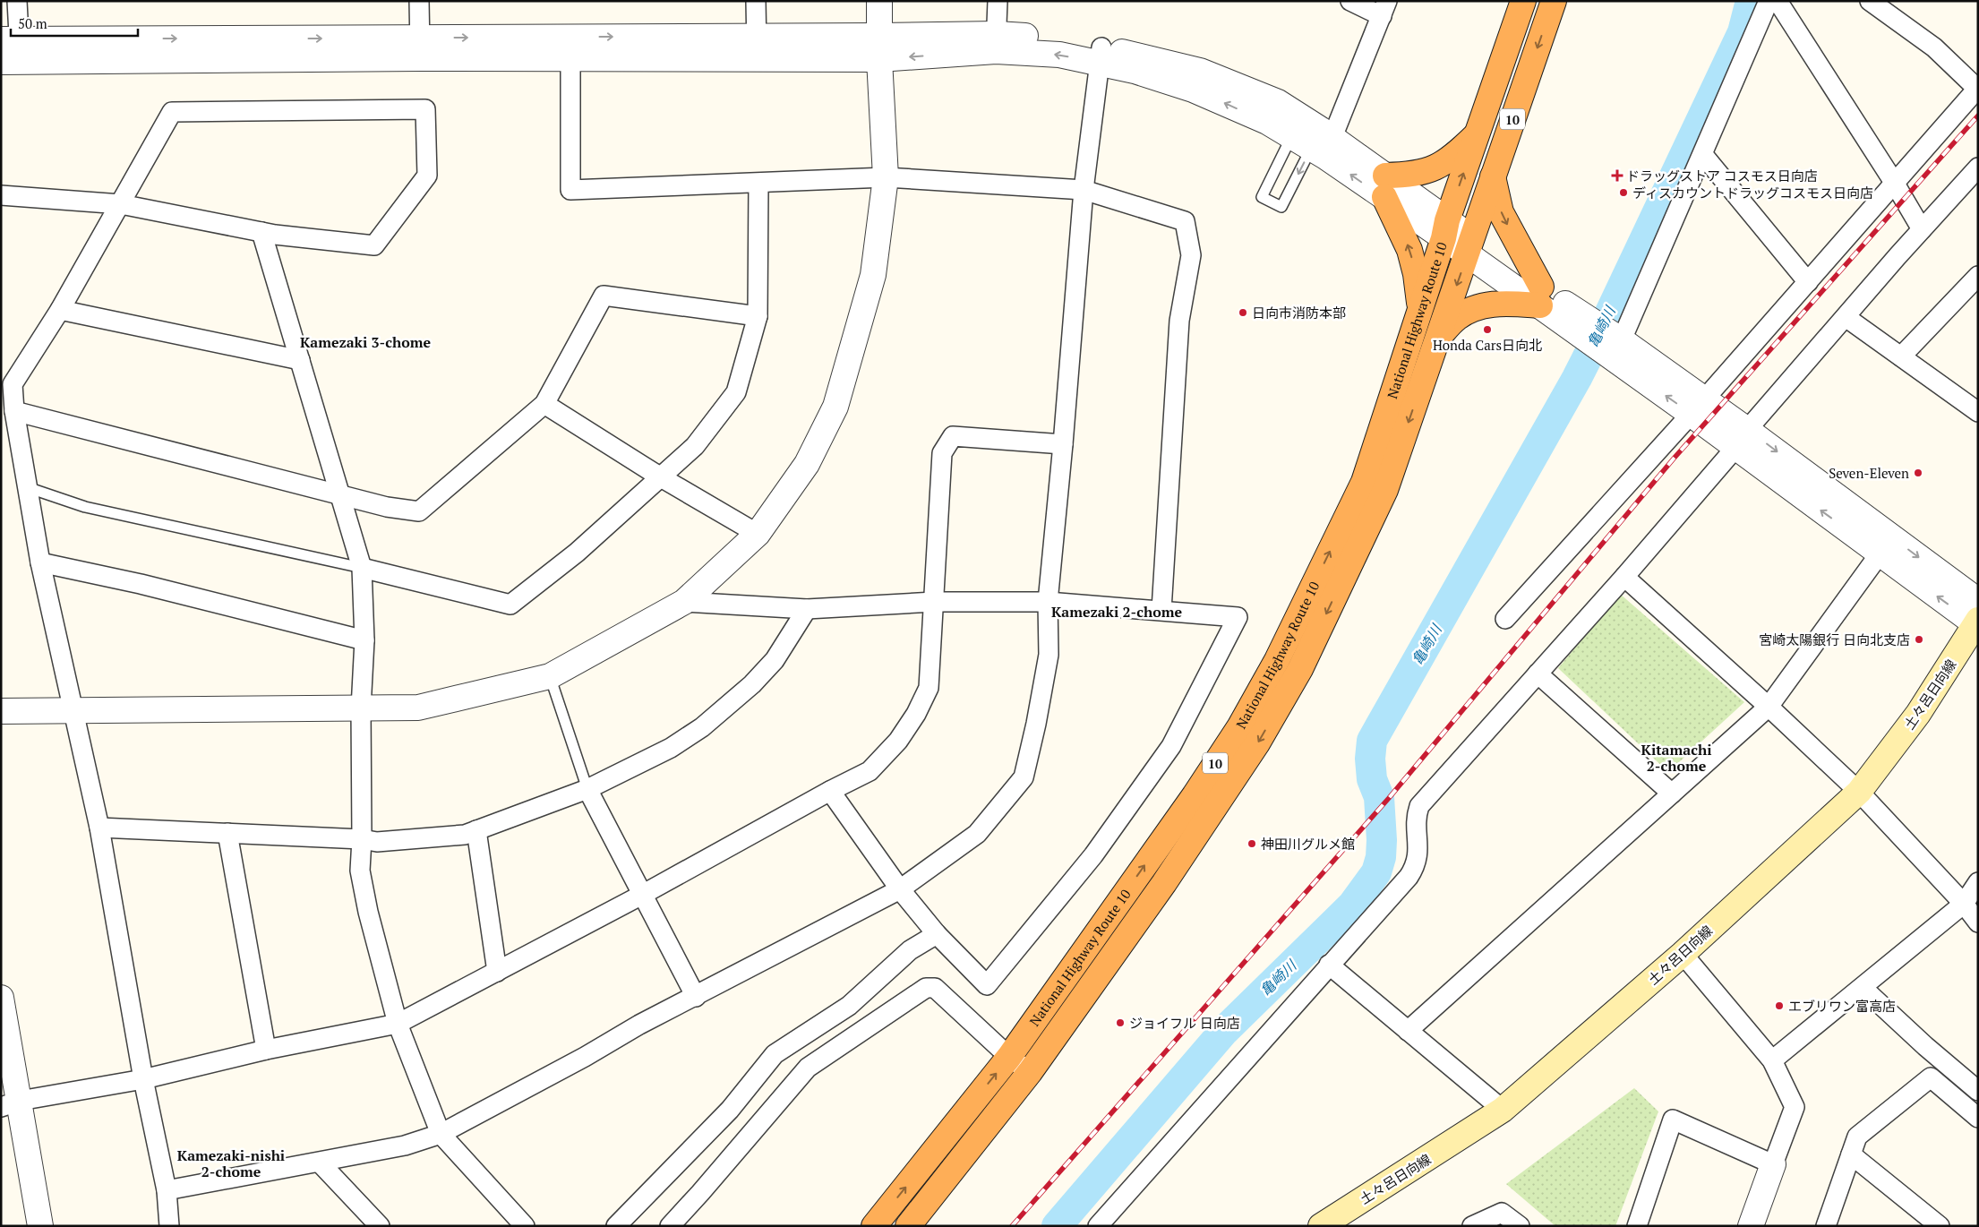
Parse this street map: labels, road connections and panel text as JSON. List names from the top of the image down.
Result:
{
  "streets": {
    "highway": ["10", "National Highway Route 10"],
    "main road": ["土々呂日向線"]
  },
  "districts": [
    "Kamezaki 3-chome",
    "Kamezaki 2-chome",
    "Kitamachi 2-chome",
    "Kamezaki-nishi 2-chome"
  ],
  "water": ["亀崎川"],
  "places": {
    "health": ["ドラッグストア コスモス日向店"],
    "other": [
      "ディスカウントドラッグコスモス日向店",
      "日向市消防本部",
      "Honda Cars日向北",
      "Seven-Eleven",
      "宮崎太陽銀行 日向北支店",
      "神田川グルメ館",
      "エブリワン富高店",
      "ジョイフル 日向店"
    ]
  },
  "scale_bar": "50 m"
}
